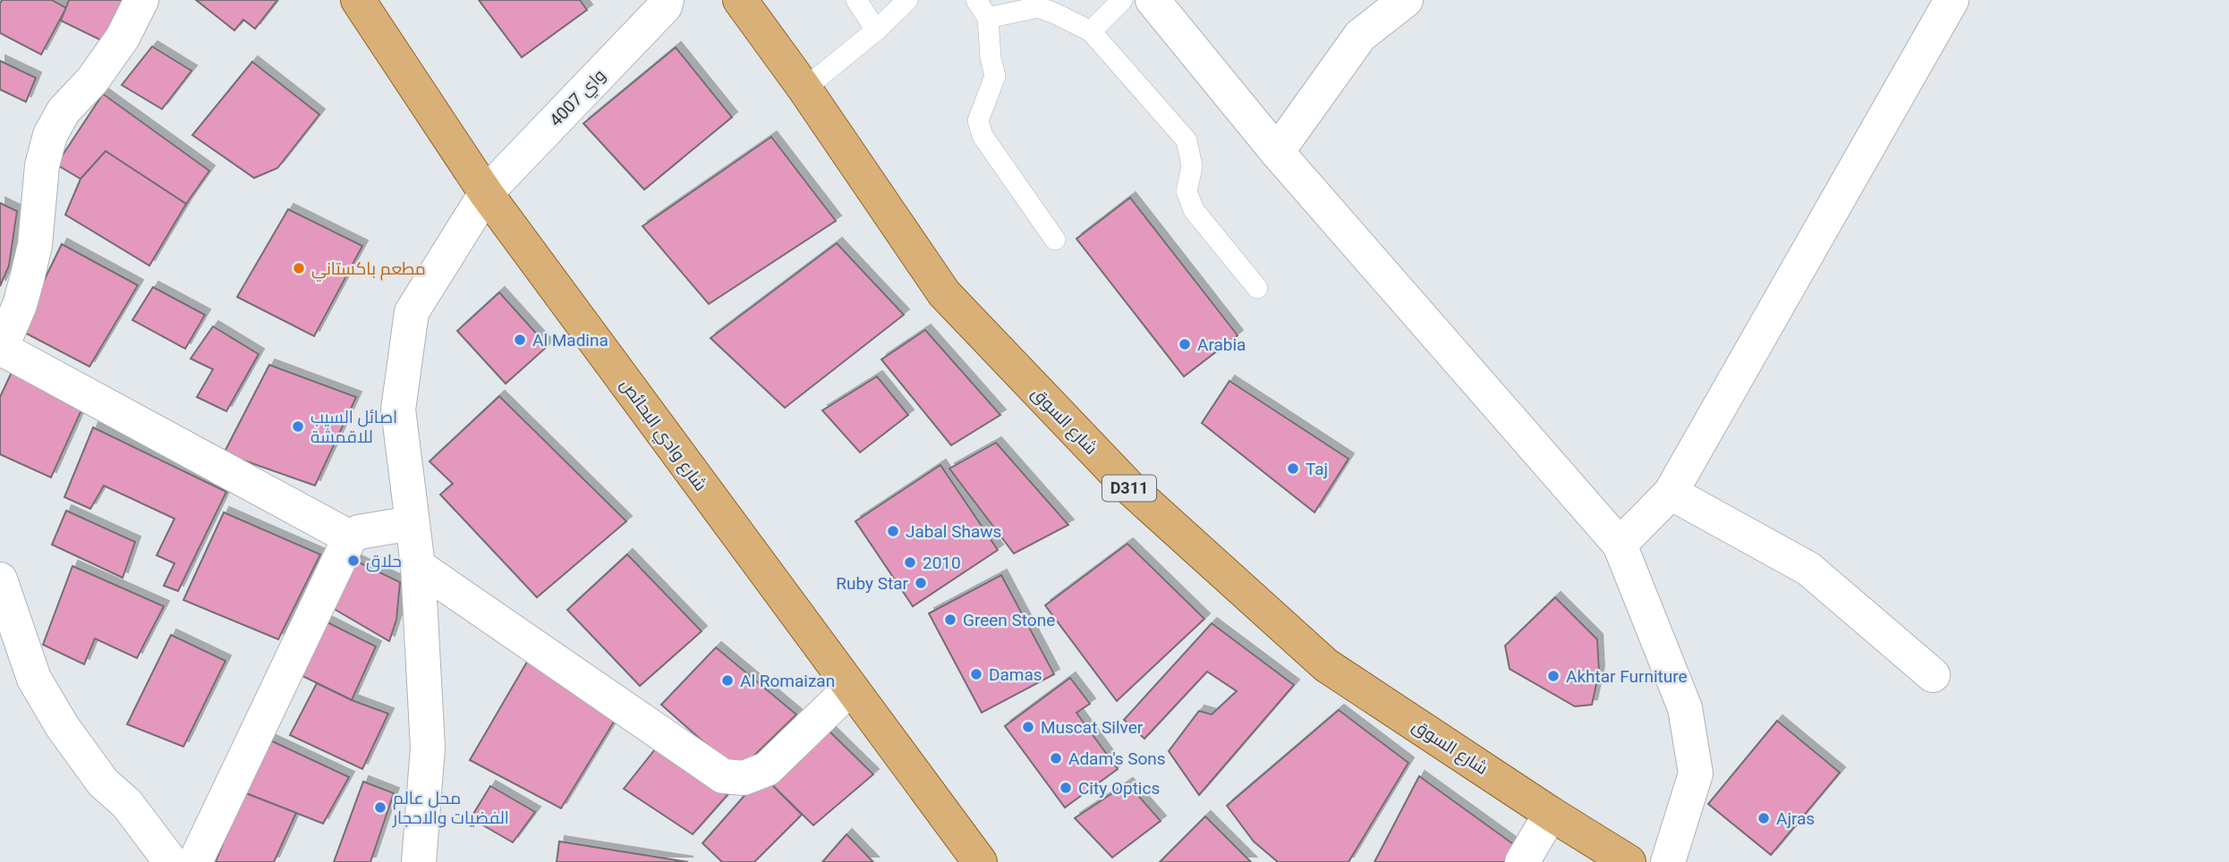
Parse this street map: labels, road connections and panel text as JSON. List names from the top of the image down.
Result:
{
  "streets": {
    "main road": ["شارع السوق", "شارع وادي البحائص", "D311"],
    "street": ["واي 4007"]
  },
  "crossings": [
    ["واي 4007", "شارع وادي البحائص"]
  ],
  "places": [
    "مطعم باكستاني",
    "Al Madina",
    "Arabia",
    "اصائل السيب للاقمشة",
    "Taj",
    "Jabal Shaws",
    "حلاق",
    "2010",
    "Ruby Star",
    "Green Stone",
    "Damas",
    "Akhtar Furniture",
    "Al Romaizan",
    "Muscat Silver",
    "Adam's Sons",
    "City Optics",
    "محل عالم الفضيات والاحجار",
    "Ajras"
  ]
}
